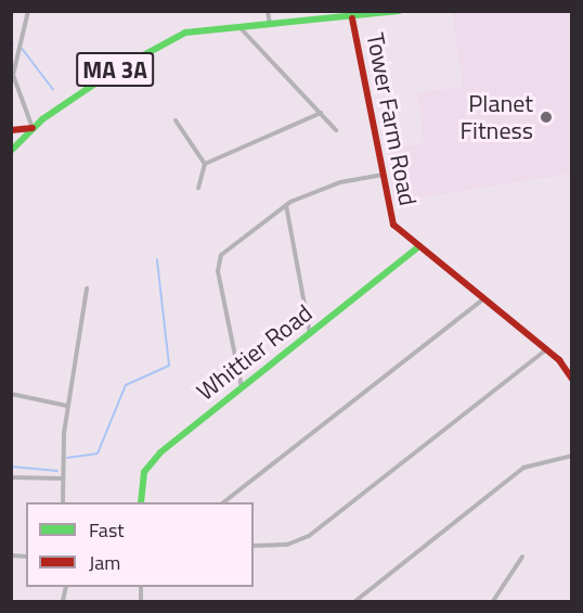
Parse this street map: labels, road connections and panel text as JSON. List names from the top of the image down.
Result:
{
  "streets": {
    "street": ["MA 3A", "Tower Farm Road", "Whittier Road"]
  },
  "crossings": [
    ["MA 3A", "Tower Farm Road"],
    ["Tower Farm Road", "Whittier Road"]
  ],
  "places": ["Planet Fitness"],
  "legend": ["Fast", "Jam"]
}
